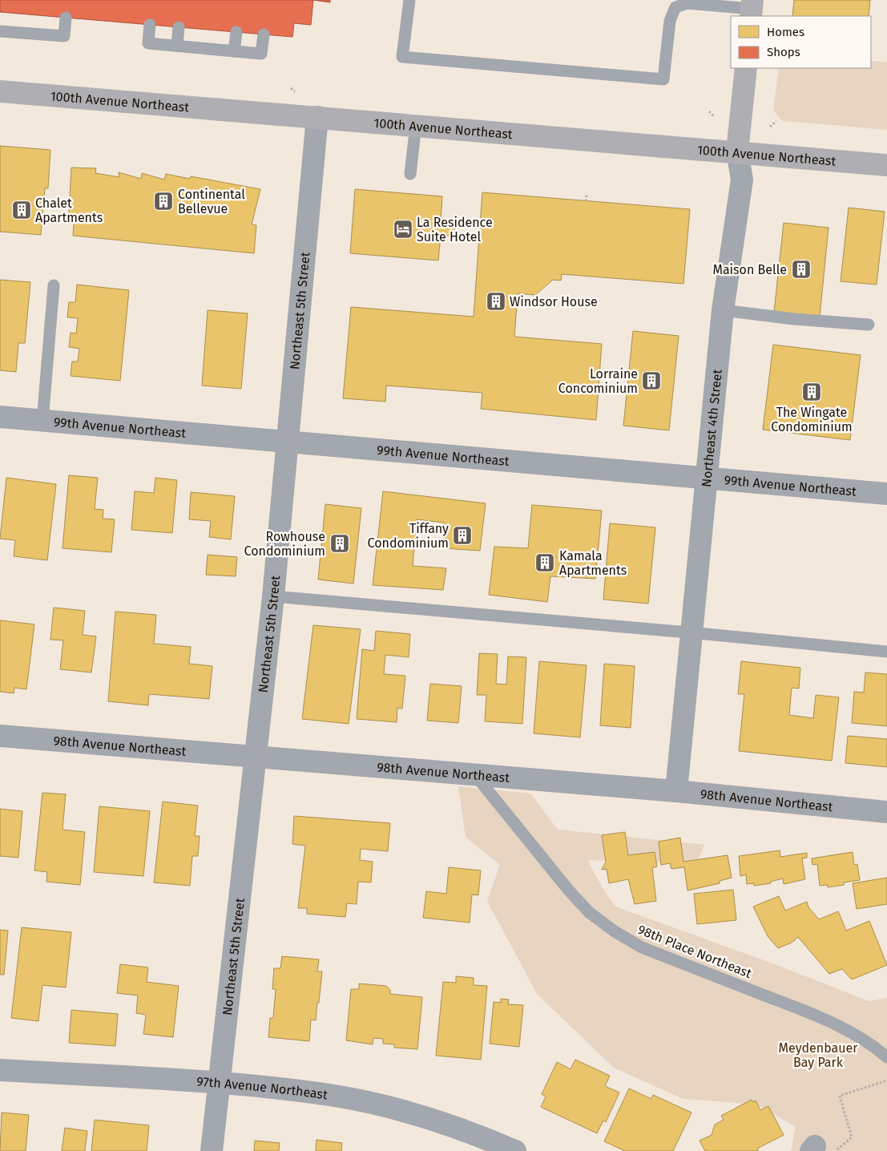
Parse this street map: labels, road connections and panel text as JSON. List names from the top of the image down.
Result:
{
  "streets": {
    "main road": ["100th Avenue Northeast", "Northeast 4th Street"],
    "street": [
      "Northeast 5th Street",
      "99th Avenue Northeast",
      "98th Avenue Northeast",
      "97th Avenue Northeast"
    ],
    "lane": ["98th Place Northeast"]
  },
  "crossings": [
    ["100th Avenue Northeast", "Northeast 5th Street"],
    ["100th Avenue Northeast", "Northeast 4th Street"],
    ["Northeast 5th Street", "99th Avenue Northeast"],
    ["Northeast 5th Street", "98th Avenue Northeast"],
    ["Northeast 5th Street", "97th Avenue Northeast"],
    ["99th Avenue Northeast", "Northeast 4th Street"],
    ["Northeast 4th Street", "98th Avenue Northeast"],
    ["98th Avenue Northeast", "98th Place Northeast"]
  ],
  "parks": ["Meydenbauer Bay Park"],
  "places": {
    "building": [
      "Continental Bellevue",
      "Chalet Apartments",
      "Maison Belle",
      "Windsor House",
      "Lorraine Concominium",
      "The Wingate Condominium",
      "Tiffany Condominium",
      "Rowhouse Condominium",
      "Kamala Apartments"
    ],
    "hotel": ["La Residence Suite Hotel"]
  },
  "legend": ["Homes", "Shops"]
}
